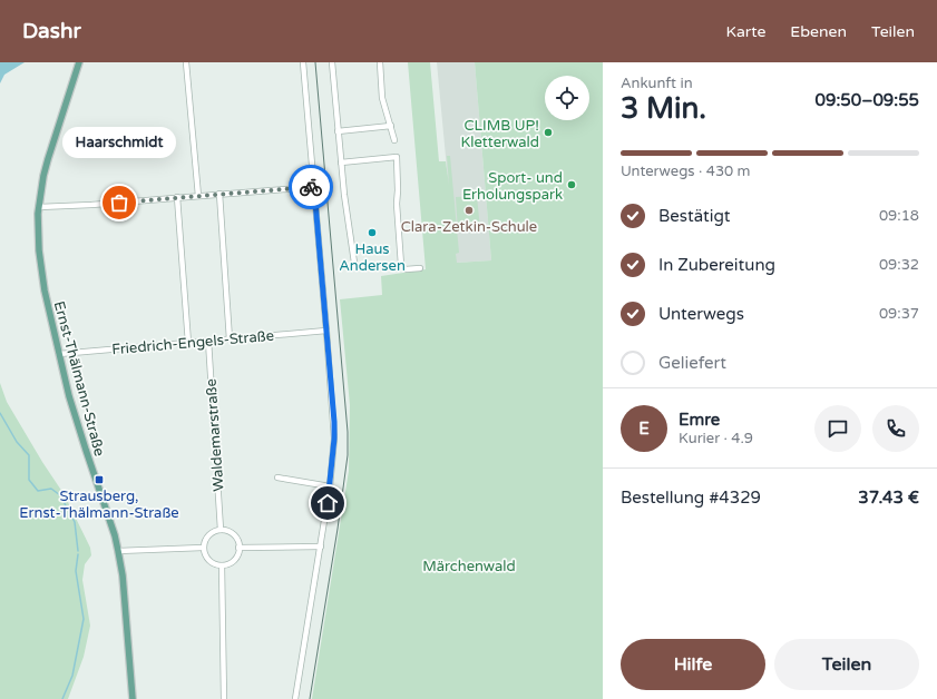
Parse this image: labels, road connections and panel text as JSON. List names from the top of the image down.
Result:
{
  "streets": {
    "main road": ["Ernst-Thälmann-Straße"],
    "street": ["Friedrich-Engels-Straße", "Waldemarstraße"]
  },
  "crossings": [
    ["Friedrich-Engels-Straße", "Ernst-Thälmann-Straße"],
    ["Friedrich-Engels-Straße", "Waldemarstraße"]
  ],
  "parks": ["Märchenwald"],
  "places": {
    "other": [
      "CLIMB UP! Kletterwald",
      "Sport- und Erholungspark",
      "Haarschmidt",
      "Clara-Zetkin-Schule",
      "Haus Andersen"
    ],
    "transit": ["Strausberg, Ernst-Thälmann-Straße"]
  },
  "page": {
    "header": "Dashr",
    "nav": ["Karte", "Ebenen", "Teilen"],
    "heading": ["3 Min.", "Ankunft in", "09:50–09:55"],
    "panel": [
      "Emre",
      "Kurier · 4.9",
      "Bestellung #4329",
      "37.43 €"
    ],
    "bubble": "Haarschmidt",
    "bar": "Unterwegs · 430 m",
    "list": [
      ["Bestätigt", "09:18"],
      ["In Zubereitung", "09:32"],
      ["Unterwegs", "09:37"],
      "Geliefert"
    ],
    "round": "E",
    "buttons": ["Hilfe", "Teilen"]
  }
}
